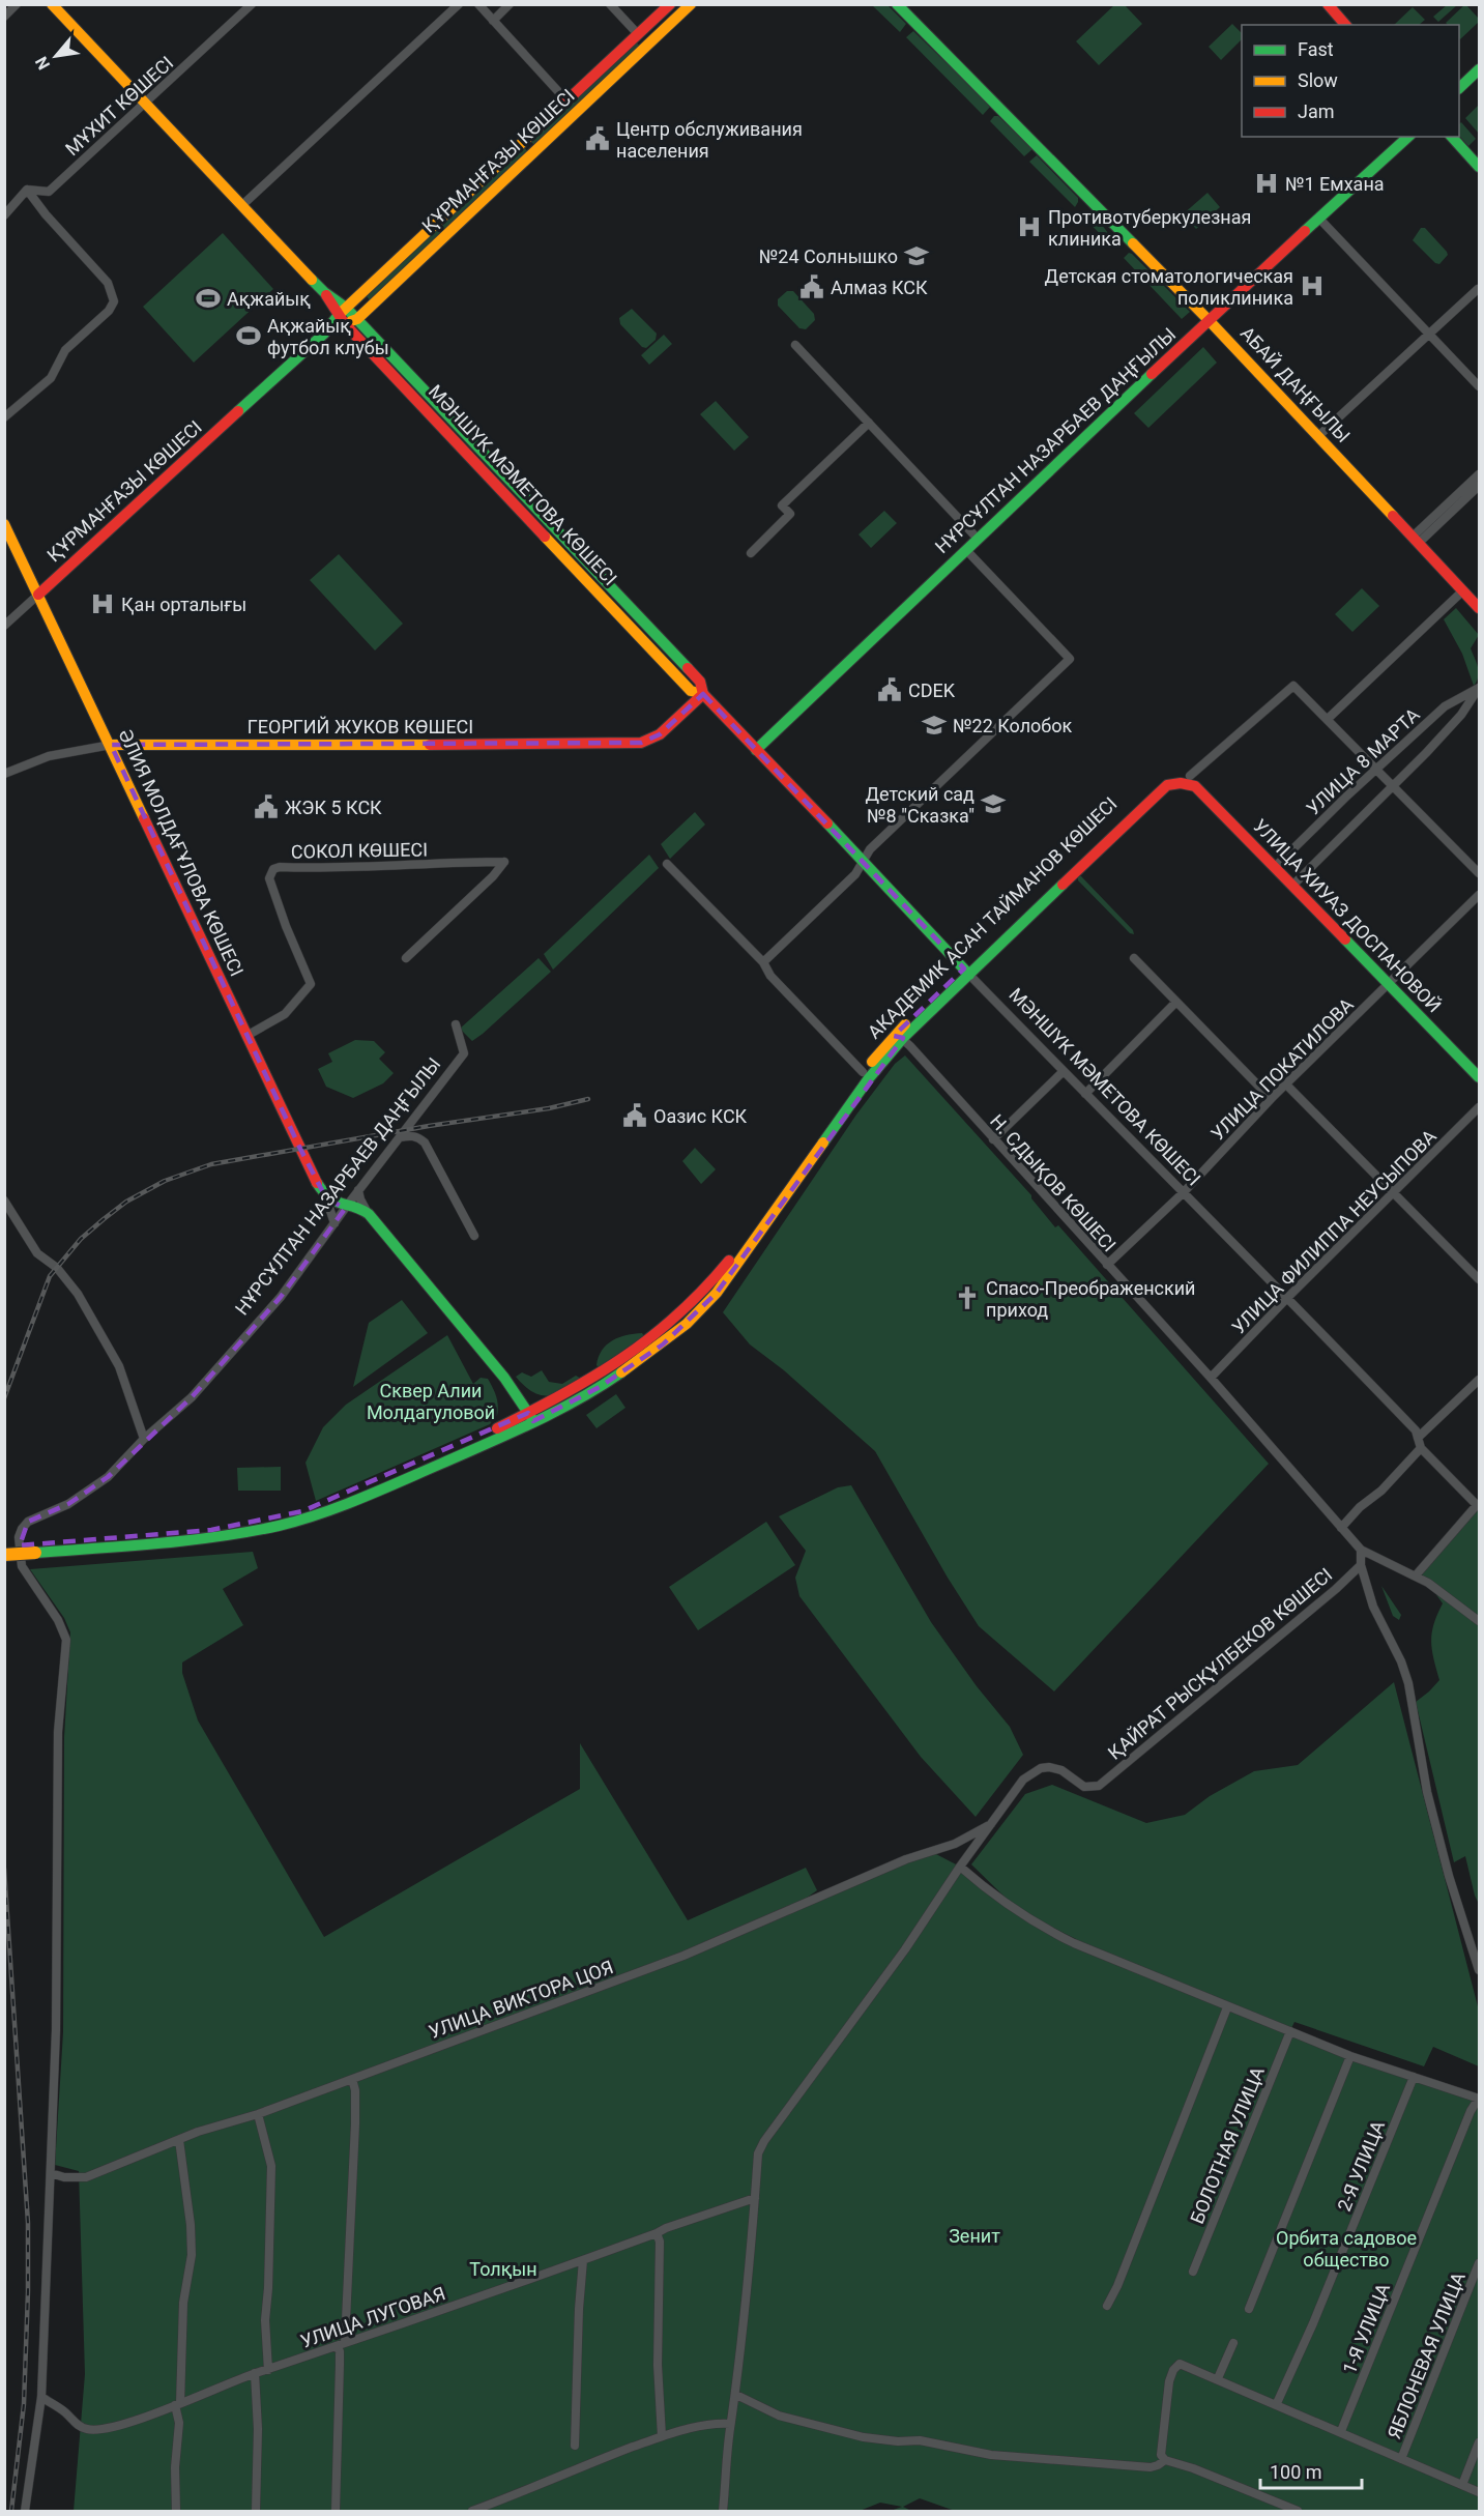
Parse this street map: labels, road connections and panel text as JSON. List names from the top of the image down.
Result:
{
  "streets": {
    "main road": [
      "ҚҰРМАНҒАЗЫ КӨШЕСІ",
      "АБАЙ ДАҢҒЫЛЫ",
      "НҰРСҰЛТАН НАЗАРБАЕВ ДАҢҒЫЛЫ",
      "МӘНШҮК МӘМЕТОВА КӨШЕСІ",
      "ГЕОРГИЙ ЖУКОВ КӨШЕСІ",
      "ӘЛИЯ МОЛДАҒҰЛОВА КӨШЕСІ",
      "УЛИЦА ХИУАЗ ДОСПАНОВОЙ",
      "АКАДЕМИК АСАН ТАЙМАНОВ КӨШЕСІ"
    ],
    "street": [
      "МҰХИТ КӨШЕСІ",
      "УЛИЦА 8 МАРТА",
      "СОКОЛ КӨШЕСІ",
      "УЛИЦА ПОКАТИЛОВА",
      "Н. СДЫҚОВ КӨШЕСІ",
      "УЛИЦА ФИЛИППА НЕУСЫПОВА",
      "ҚАЙРАТ РЫСҚҰЛБЕКОВ КӨШЕСІ",
      "УЛИЦА ВИКТОРА ЦОЯ",
      "БОЛОТНАЯ УЛИЦА",
      "2-Я УЛИЦА",
      "УЛИЦА ЛУГОВАЯ",
      "1-Я УЛИЦА",
      "ЯБЛОНЕВАЯ УЛИЦА"
    ]
  },
  "crossings": [
    ["МҰХИТ КӨШЕСІ", "МӘНШҮК МӘМЕТОВА КӨШЕСІ"],
    ["ҚҰРМАНҒАЗЫ КӨШЕСІ", "МӘНШҮК МӘМЕТОВА КӨШЕСІ"],
    ["ҚҰРМАНҒАЗЫ КӨШЕСІ", "ӘЛИЯ МОЛДАҒҰЛОВА КӨШЕСІ"],
    ["АБАЙ ДАҢҒЫЛЫ", "НҰРСҰЛТАН НАЗАРБАЕВ ДАҢҒЫЛЫ"],
    ["НҰРСҰЛТАН НАЗАРБАЕВ ДАҢҒЫЛЫ", "МӘНШҮК МӘМЕТОВА КӨШЕСІ"],
    ["НҰРСҰЛТАН НАЗАРБАЕВ ДАҢҒЫЛЫ", "УЛИЦА ВИКТОРА ЦОЯ"],
    ["МӘНШҮК МӘМЕТОВА КӨШЕСІ", "ГЕОРГИЙ ЖУКОВ КӨШЕСІ"],
    ["МӘНШҮК МӘМЕТОВА КӨШЕСІ", "АКАДЕМИК АСАН ТАЙМАНОВ КӨШЕСІ"],
    ["МӘНШҮК МӘМЕТОВА КӨШЕСІ", "УЛИЦА ПОКАТИЛОВА"],
    ["МӘНШҮК МӘМЕТОВА КӨШЕСІ", "УЛИЦА ФИЛИППА НЕУСЫПОВА"],
    ["ГЕОРГИЙ ЖУКОВ КӨШЕСІ", "ӘЛИЯ МОЛДАҒҰЛОВА КӨШЕСІ"],
    ["УЛИЦА 8 МАРТА", "УЛИЦА ХИУАЗ ДОСПАНОВОЙ"],
    ["СОКОЛ КӨШЕСІ", "ӘЛИЯ МОЛДАҒҰЛОВА КӨШЕСІ"],
    ["УЛИЦА ХИУАЗ ДОСПАНОВОЙ", "АКАДЕМИК АСАН ТАЙМАНОВ КӨШЕСІ"],
    ["УЛИЦА ХИУАЗ ДОСПАНОВОЙ", "УЛИЦА ПОКАТИЛОВА"],
    ["АКАДЕМИК АСАН ТАЙМАНОВ КӨШЕСІ", "Н. СДЫҚОВ КӨШЕСІ"],
    ["УЛИЦА ПОКАТИЛОВА", "Н. СДЫҚОВ КӨШЕСІ"],
    ["Н. СДЫҚОВ КӨШЕСІ", "УЛИЦА ФИЛИППА НЕУСЫПОВА"],
    ["ҚАЙРАТ РЫСҚҰЛБЕКОВ КӨШЕСІ", "УЛИЦА ВИКТОРА ЦОЯ"]
  ],
  "parks": [
    "Сквер Алии Молдагуловой",
    "Зенит",
    "Орбита садовое общество",
    "Толқын"
  ],
  "places": {
    "public building": [
      "Центр обслуживания наcеления",
      "Алмаз КСК",
      "CDEK",
      "ЖЭК 5 КСК",
      "Оазис КСК"
    ],
    "hospital": [
      "№1 Емхана",
      "Противотуберкулезная клиника",
      "Детская стоматологическая поликлиника",
      "Қан орталығы"
    ],
    "school or university": ["№24 Солнышко", "№22 Колобок", "Детский сад №8 \"Сказка\""],
    "sports": ["Ақжайық", "Ақжайық футбол клубы"],
    "church": ["Спасо-Преображенский приход"]
  },
  "legend": ["Fast", "Slow", "Jam"],
  "scale_bar": "100 m",
  "north": "bottom left"
}
